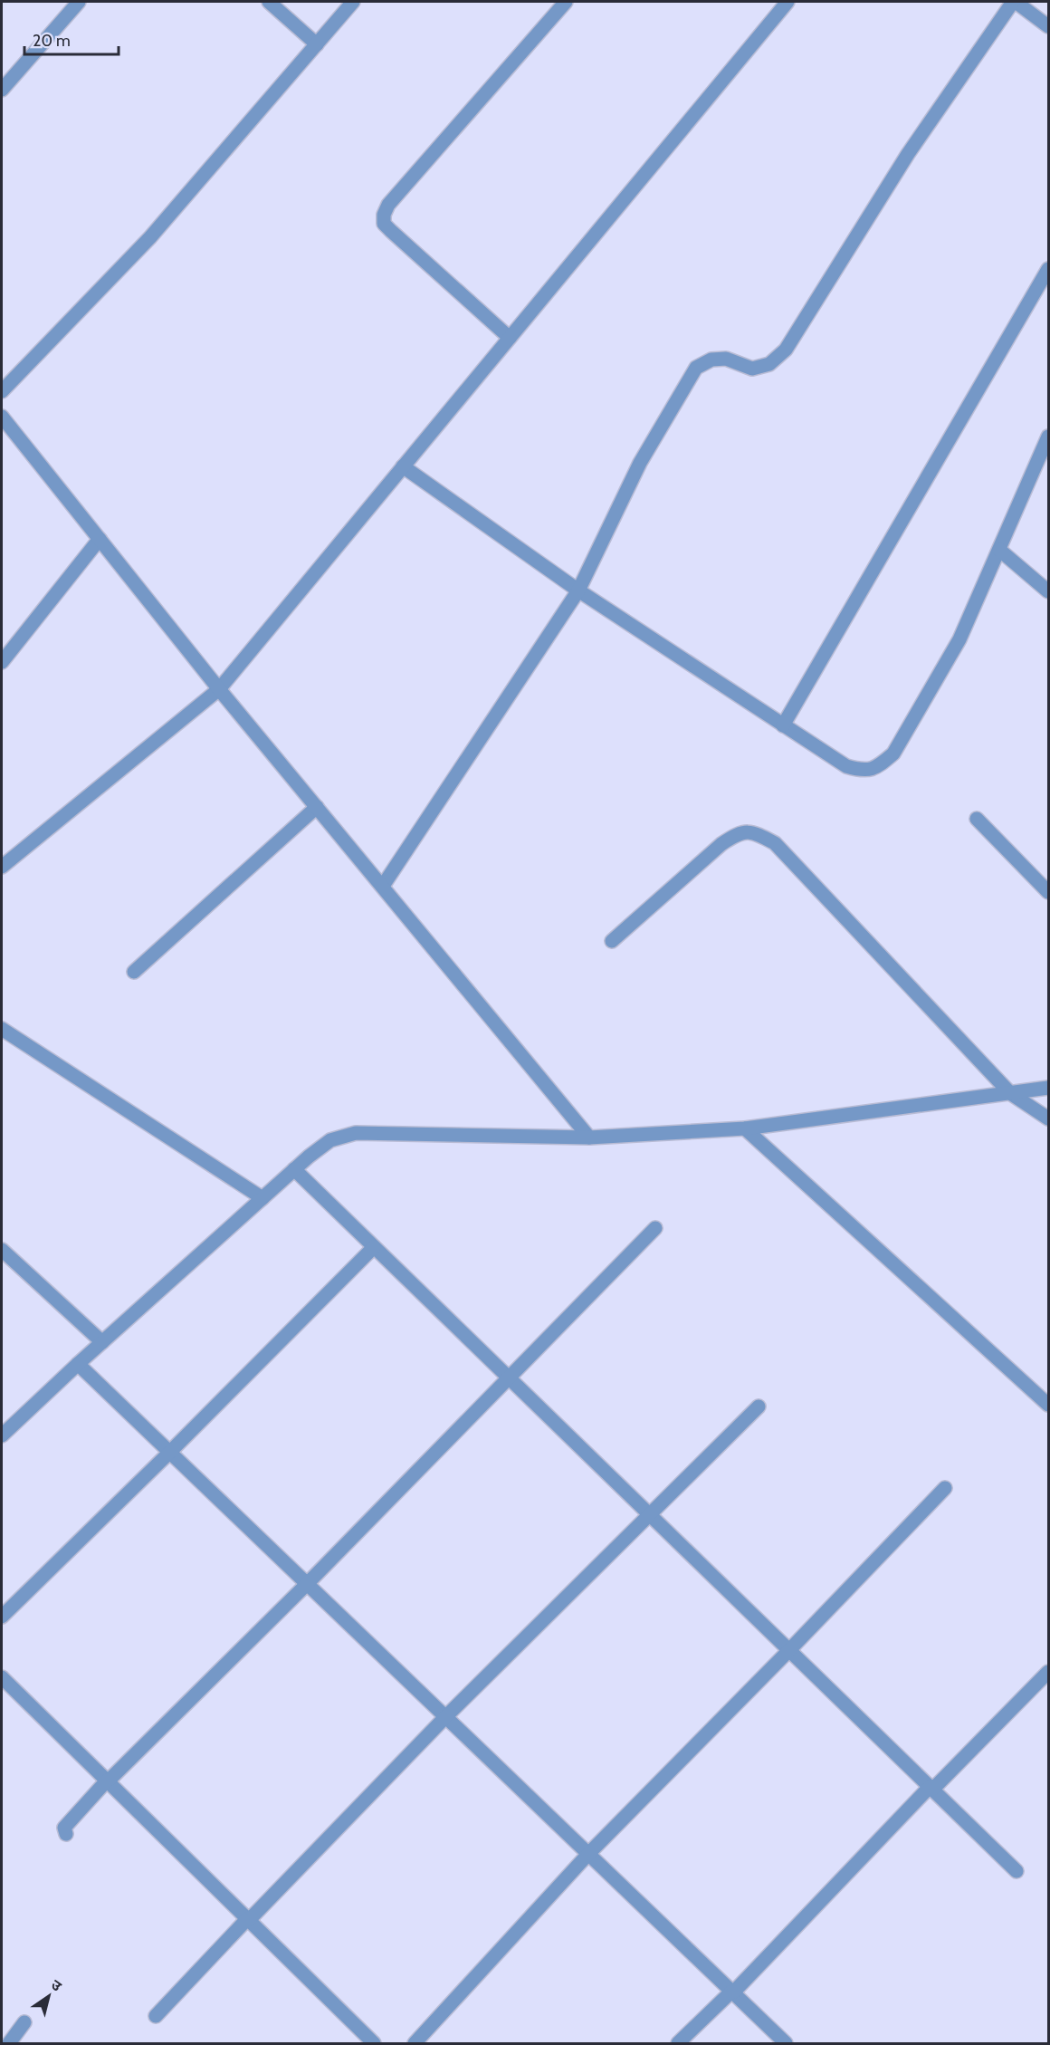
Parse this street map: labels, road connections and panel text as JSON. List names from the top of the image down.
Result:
{
  "scale_bar": "20 m",
  "north": "top right"
}
